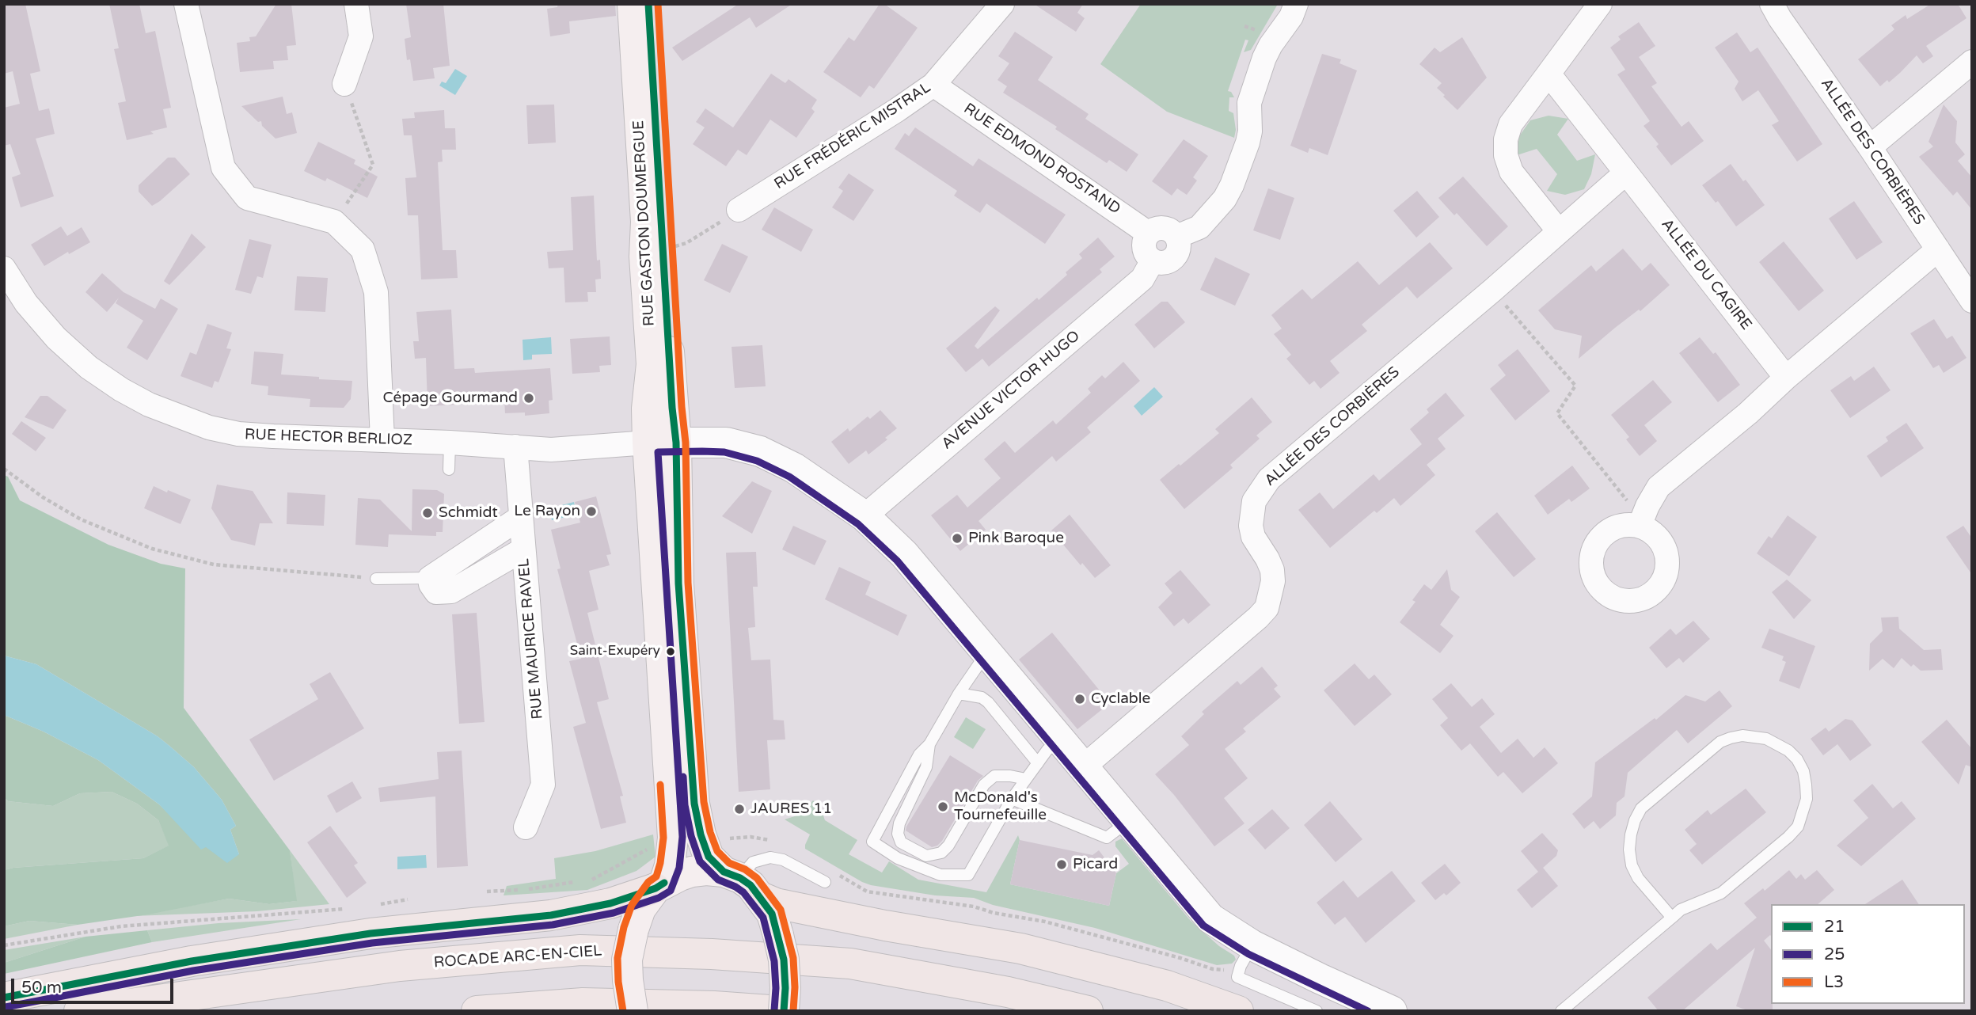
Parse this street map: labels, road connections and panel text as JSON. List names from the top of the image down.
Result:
{
  "streets": {
    "highway": ["ROCADE ARC-EN-CIEL"],
    "main road": ["RUE GASTON DOUMERGUE"],
    "street": [
      "RUE FRÉDÉRIC MISTRAL",
      "ALLÉE DES CORBIÈRES",
      "RUE EDMOND ROSTAND",
      "ALLÉE DU CAGIRE",
      "AVENUE VICTOR HUGO",
      "RUE HECTOR BERLIOZ",
      "RUE MAURICE RAVEL"
    ]
  },
  "crossings": [
    ["RUE FRÉDÉRIC MISTRAL", "RUE EDMOND ROSTAND"],
    ["ALLÉE DES CORBIÈRES", "ALLÉE DU CAGIRE"],
    ["RUE EDMOND ROSTAND", "AVENUE VICTOR HUGO"],
    ["RUE GASTON DOUMERGUE", "RUE HECTOR BERLIOZ"],
    ["RUE HECTOR BERLIOZ", "RUE MAURICE RAVEL"]
  ],
  "places": [
    "Cépage Gourmand",
    "Le Rayon",
    "Schmidt",
    "Pink Baroque",
    "Saint-Exupéry",
    "Cyclable",
    "McDonald's Tournefeuille",
    "JAURES 11",
    "Picard"
  ],
  "lines": ["transit line 21", "transit line L3", "transit line 25"],
  "legend": ["21", "25", "L3"],
  "scale_bar": "50 m"
}
